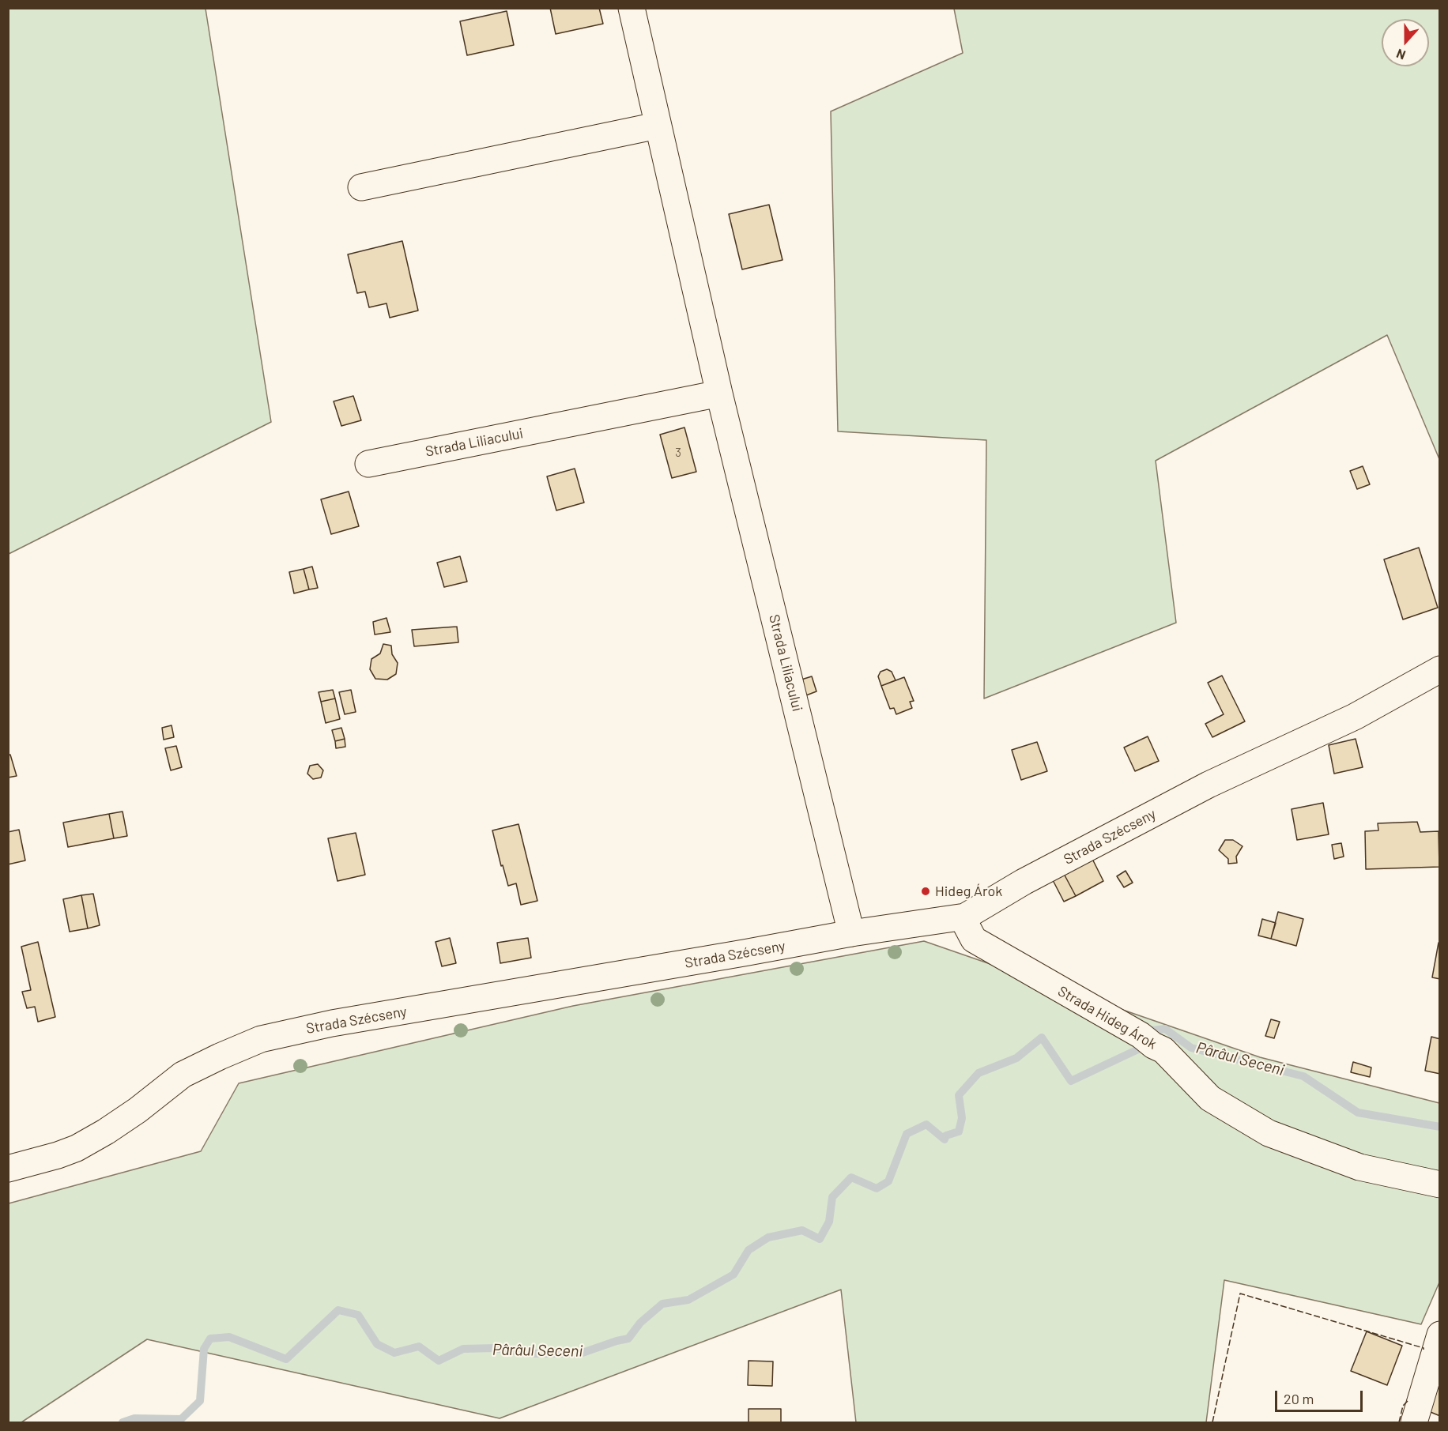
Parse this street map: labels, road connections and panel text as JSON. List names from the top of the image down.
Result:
{
  "streets": {
    "street": ["Strada Liliacului", "Strada Szécseny", "Strada Hideg Árok"]
  },
  "crossings": [
    ["Strada Liliacului", "Strada Szécseny"],
    ["Strada Szécseny", "Strada Hideg Árok"]
  ],
  "water": ["Pârâul Seceni"],
  "places": ["Hideg Árok"],
  "house_numbers": ["3"],
  "scale_bar": "20 m",
  "north": "bottom"
}
